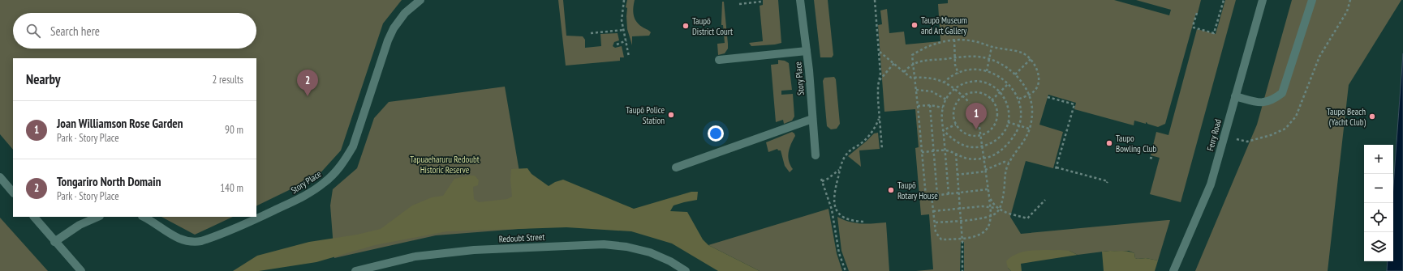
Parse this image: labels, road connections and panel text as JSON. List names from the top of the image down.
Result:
{
  "streets": {
    "street": ["Story Place", "Ferry Road", "Redoubt Street"]
  },
  "parks": ["Tapuaeharuru Redoubt Historic Reserve"],
  "places": [
    "Taupō Museum and Art Gallery",
    "Taupō District Court",
    "Taupō Police Station",
    "Taupo Beach (Yacht Club)",
    "Taupo Bowling Club",
    "Taupō Rotary House"
  ],
  "page": {
    "search": "Search here",
    "heading": ["Nearby", "2 results"],
    "pins": ["2", "1"],
    "list": [
      {
        "mark": "1",
        "name": "Joan Williamson Rose Garden",
        "note": "Park · Story Place",
        "value": "90 m"
      },
      {
        "mark": "2",
        "name": "Tongariro North Domain",
        "note": "Park · Story Place",
        "value": "140 m"
      }
    ],
    "map_buttons": ["+", "−"]
  }
}
